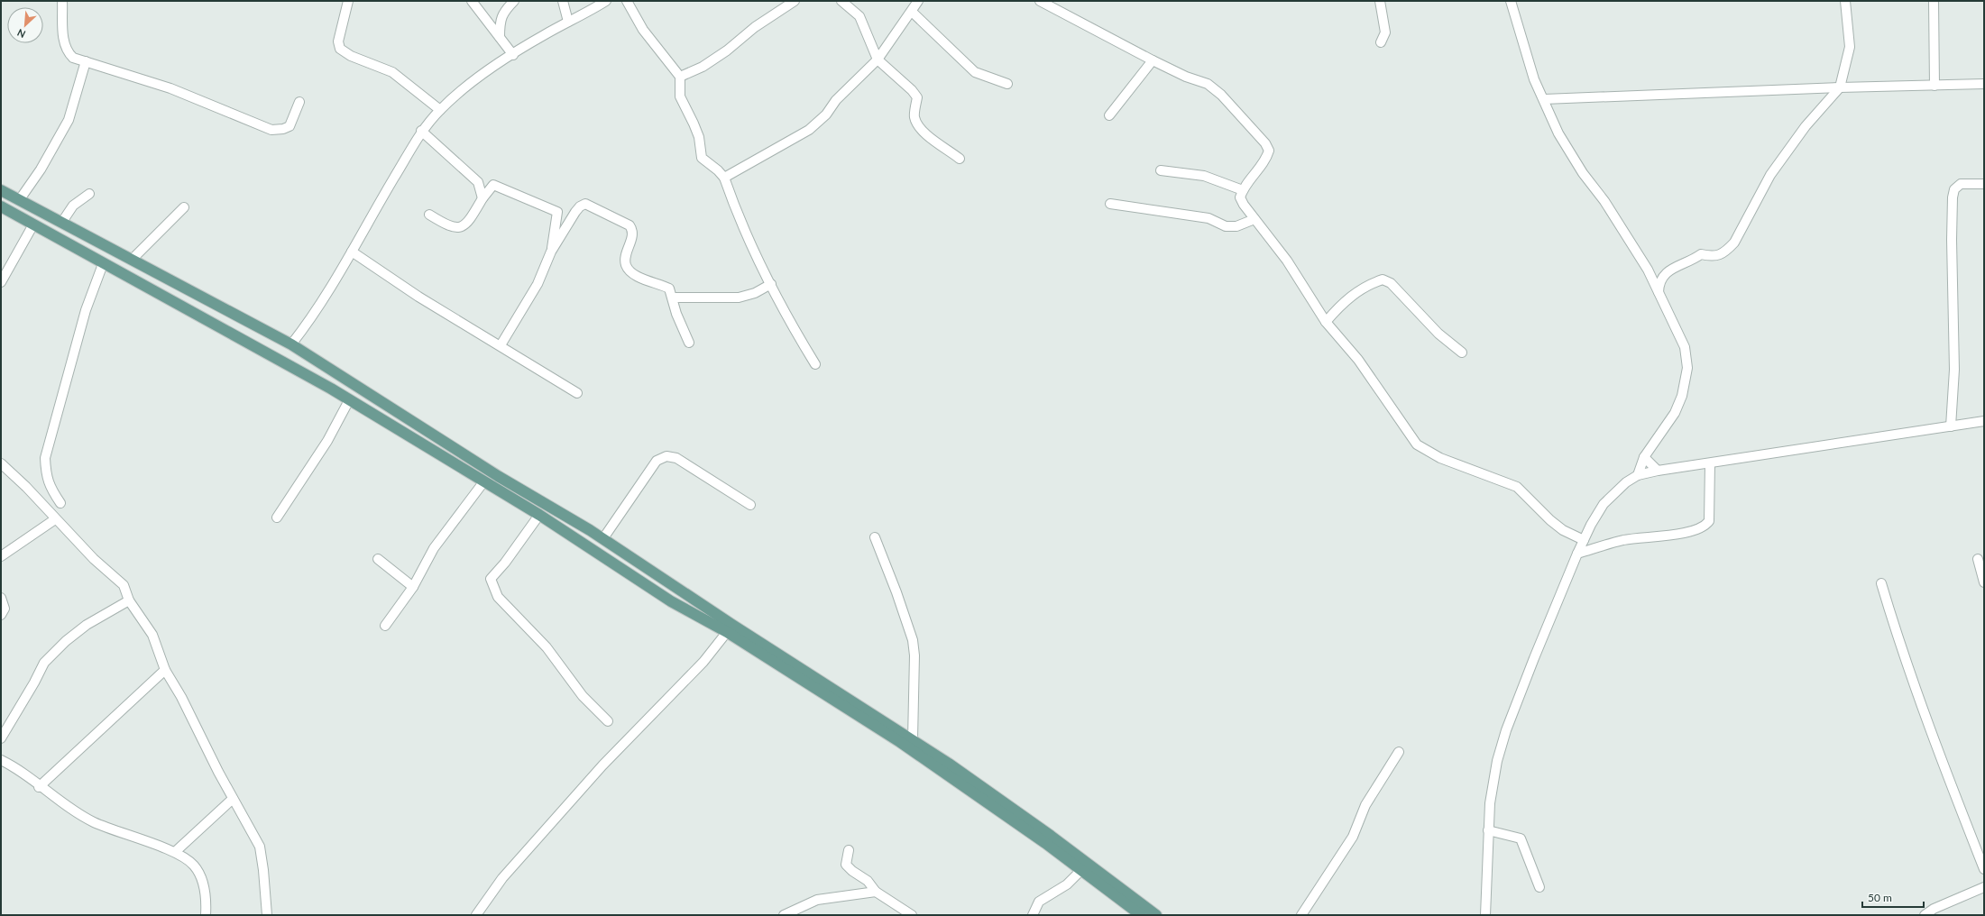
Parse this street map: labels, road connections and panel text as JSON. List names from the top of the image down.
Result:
{
  "scale_bar": "50 m",
  "north": "bottom left"
}
